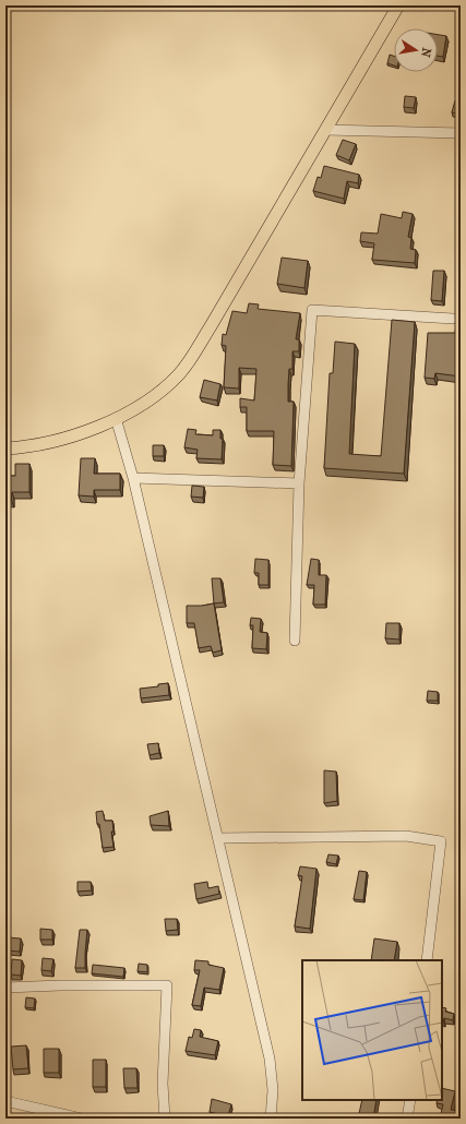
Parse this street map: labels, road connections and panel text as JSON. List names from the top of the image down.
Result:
{
  "north": "right"
}
